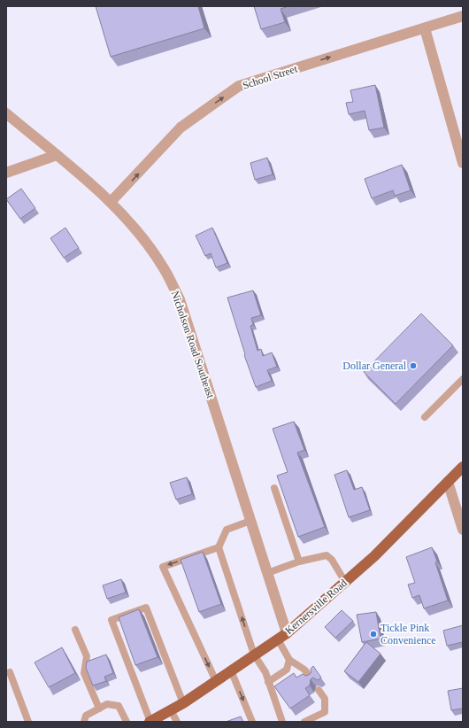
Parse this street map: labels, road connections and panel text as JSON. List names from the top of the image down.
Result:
{
  "streets": {
    "main road": ["Kernersville Road"],
    "street": ["School Street", "Nicholson Road Southeast"]
  },
  "crossings": [
    ["School Street", "Nicholson Road Southeast"],
    ["Nicholson Road Southeast", "Kernersville Road"]
  ],
  "one_way": ["School Street"],
  "places": ["Dollar General", "Tickle Pink Convenience"]
}
